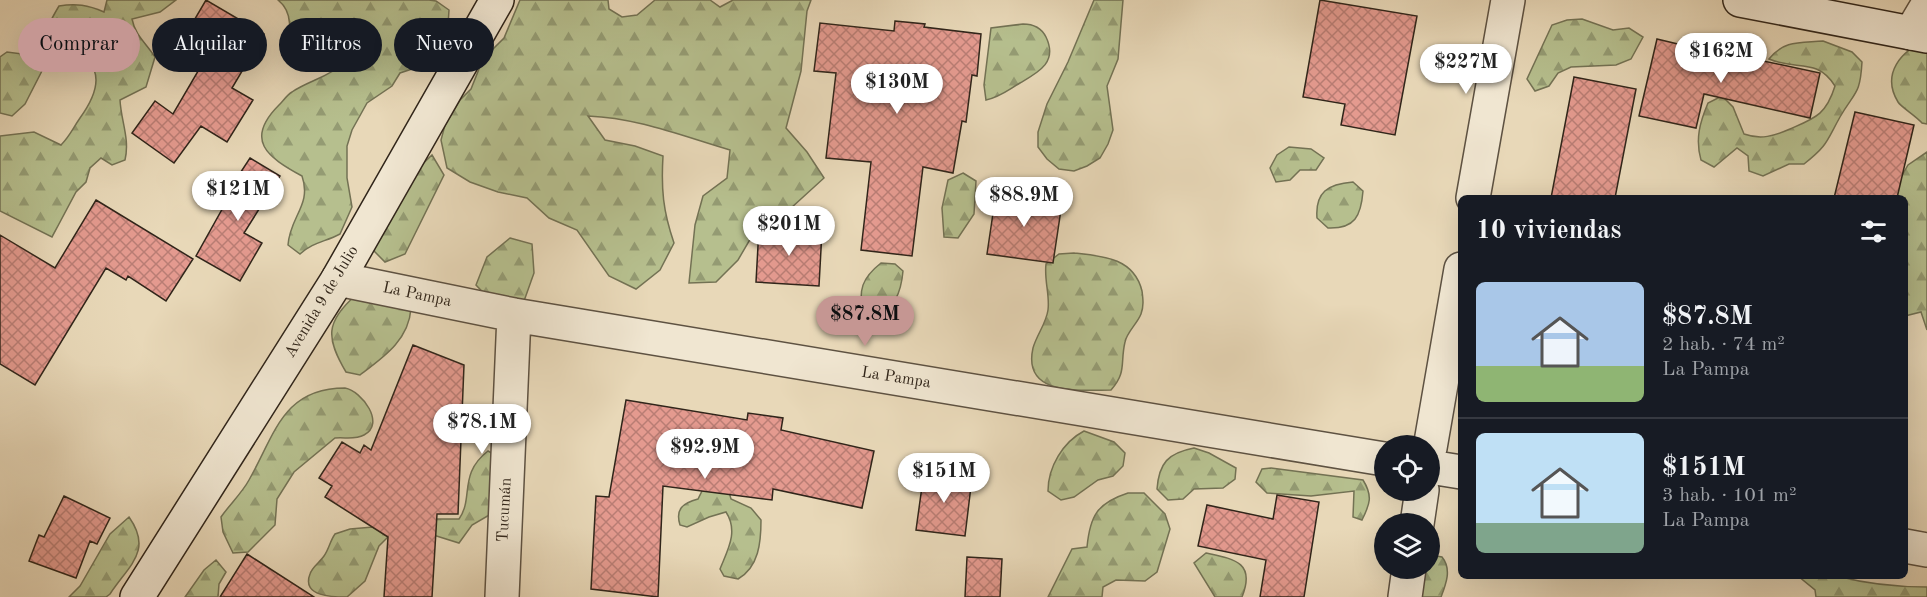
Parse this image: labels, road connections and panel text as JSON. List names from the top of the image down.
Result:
{
  "streets": {
    "street": ["La Pampa", "Avenida 9 de Julio", "Tucumán"]
  },
  "crossings": [
    ["La Pampa", "Avenida 9 de Julio"],
    ["La Pampa", "Tucumán"]
  ],
  "page": {
    "chip": [
      "Comprar",
      "Alquilar",
      "Filtros",
      "Nuevo"
    ],
    "price": [
      "$162M",
      "$227M",
      "$130M",
      "$121M",
      "$88.9M",
      "$201M",
      "$87.8M",
      "$78.1M",
      "$92.9M",
      "$151M"
    ],
    "heading": "10 viviendas",
    "list": [
      {
        "name": "$87.8M",
        "note": "2 hab. · 74 m² · La Pampa"
      },
      {
        "name": "$151M",
        "note": "3 hab. · 101 m² · La Pampa"
      }
    ]
  }
}
